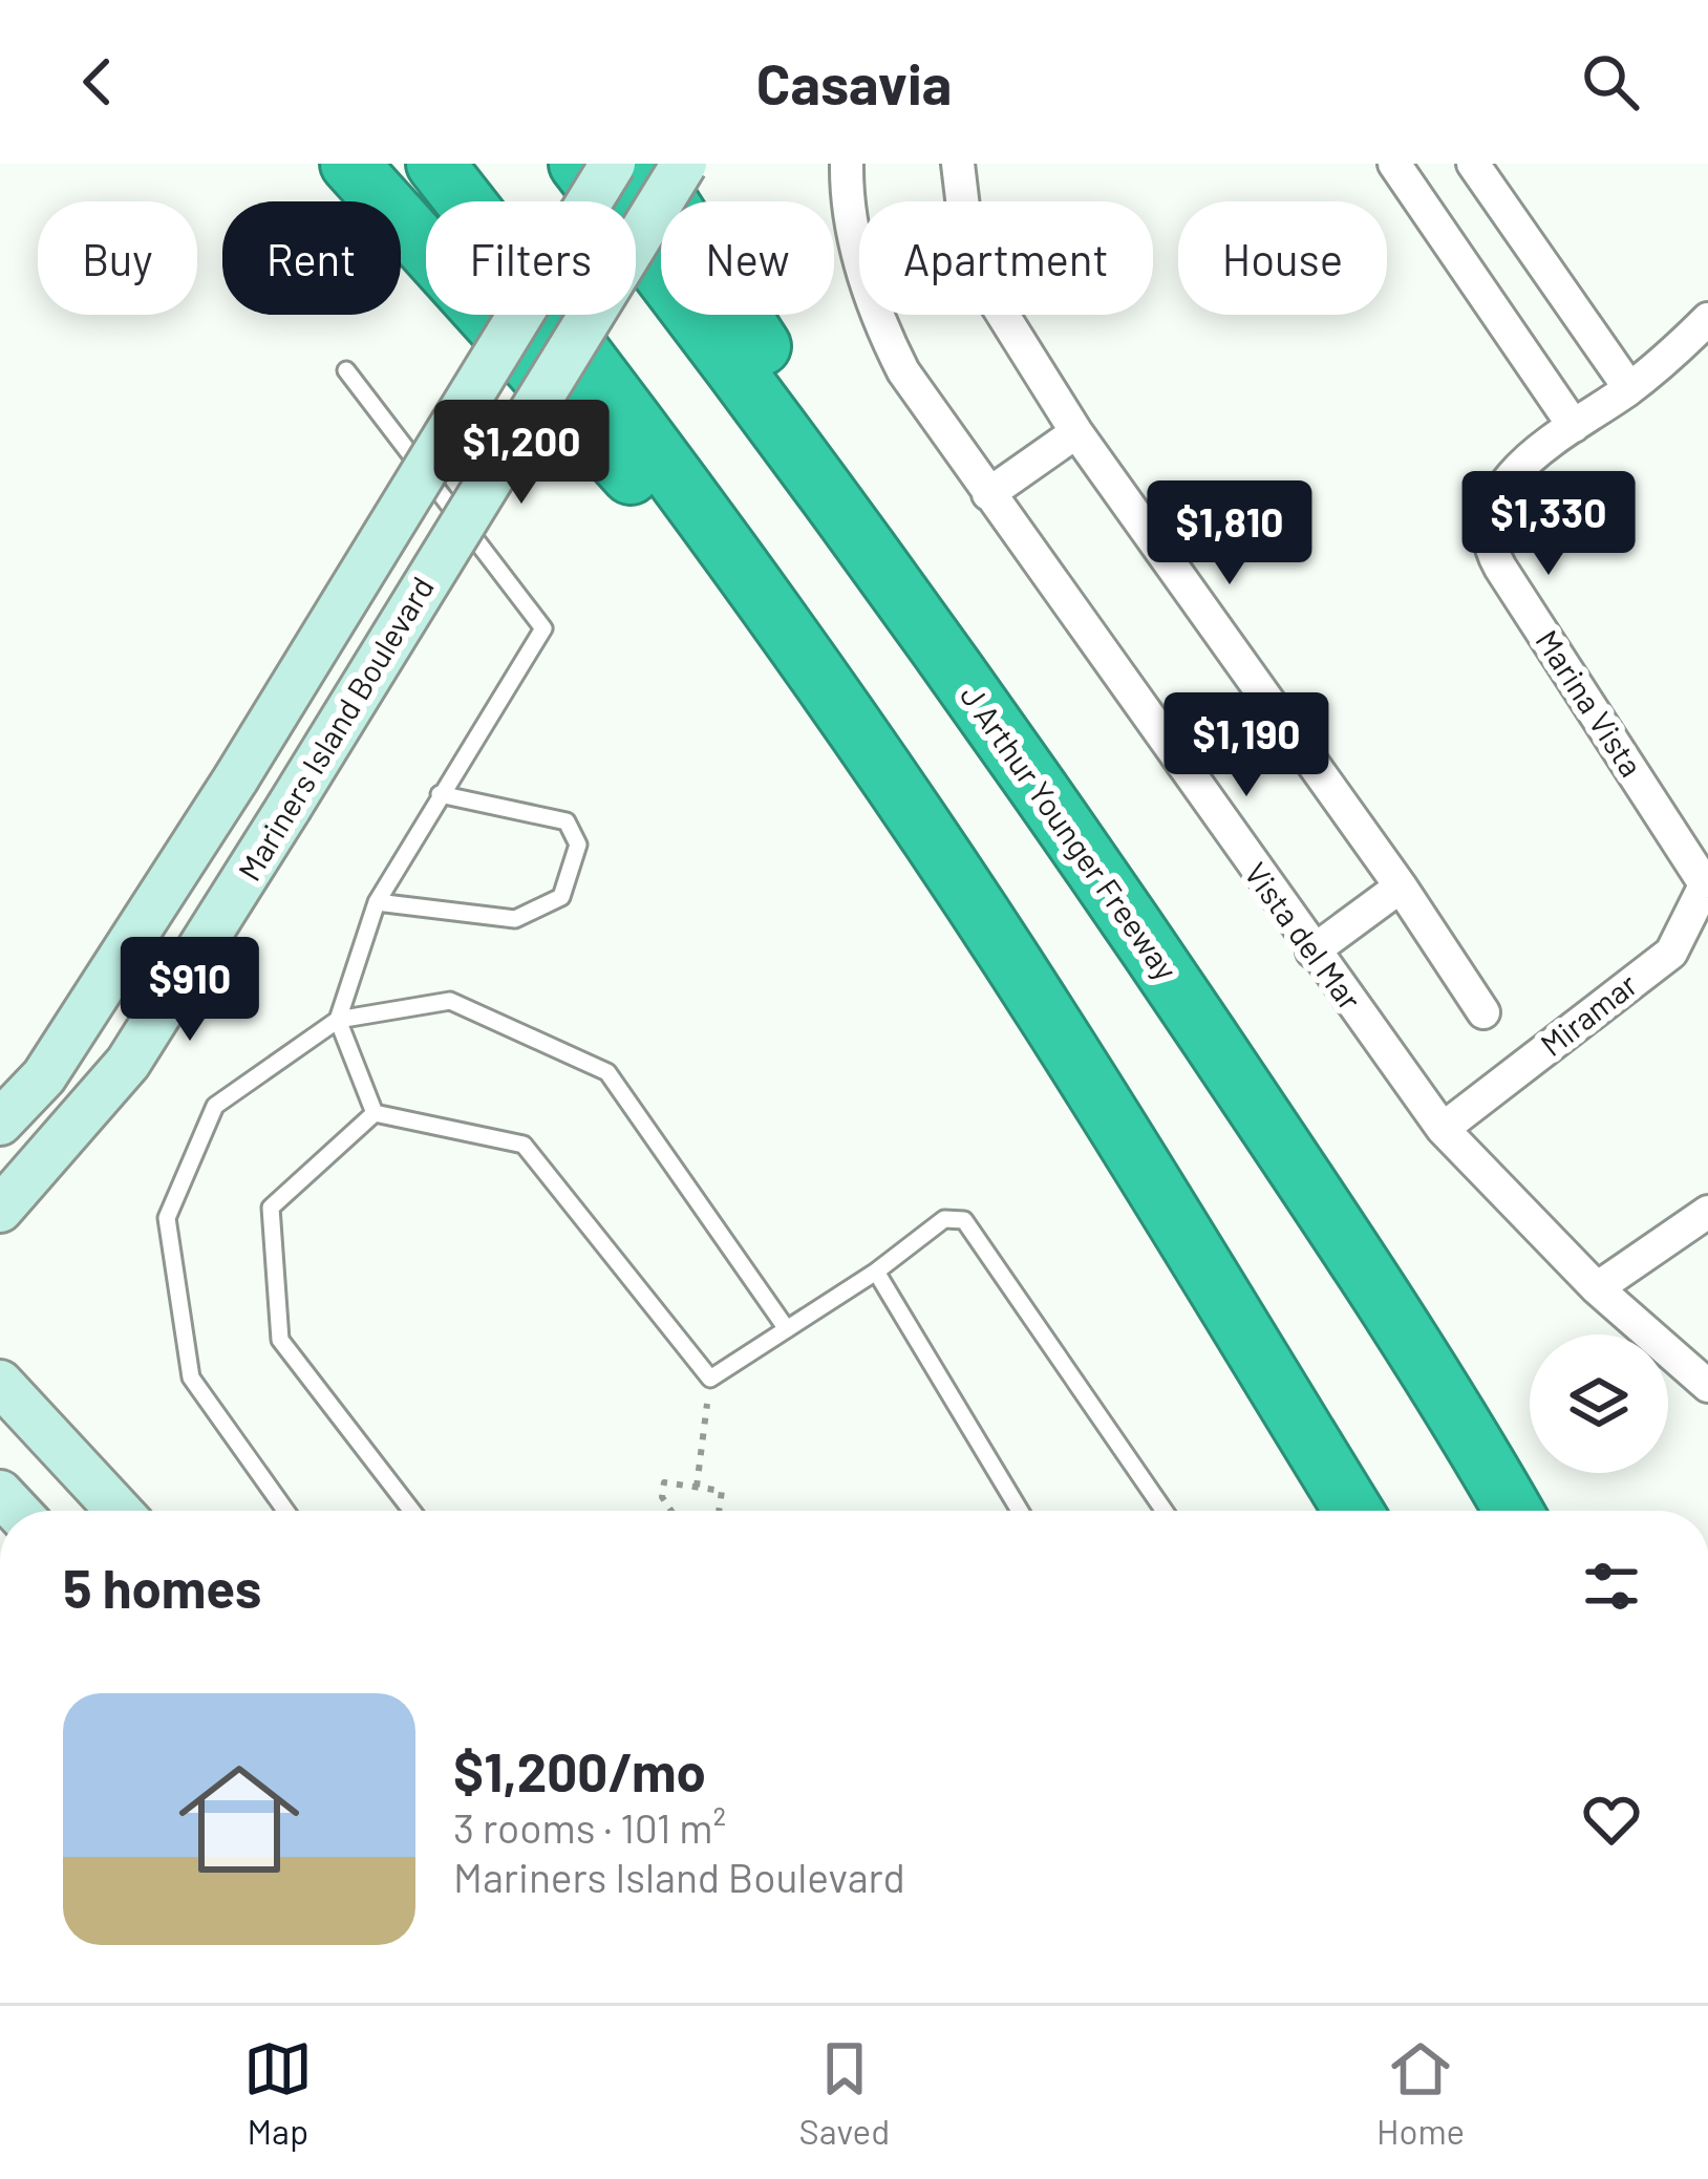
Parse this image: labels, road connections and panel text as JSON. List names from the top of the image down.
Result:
{
  "streets": {
    "highway": ["J Arthur Younger Freeway"],
    "main road": ["Mariners Island Boulevard"],
    "street": ["Marina Vista", "Vista del Mar", "Miramar"]
  },
  "crossings": [
    ["Marina Vista", "Miramar"],
    ["Vista del Mar", "Miramar"]
  ],
  "page": {
    "header": "Casavia",
    "chip": [
      "Buy",
      "Rent",
      "Filters",
      "New",
      "Apartment",
      "House"
    ],
    "price": [
      "$1,200",
      "$1,330",
      "$1,810",
      "$1,190",
      "$910"
    ],
    "heading": "5 homes",
    "list": [
      {
        "name": "$1,200/mo",
        "note": "3 rooms · 101 m² · Mariners Island Boulevard"
      }
    ],
    "tabs": ["Map", "Saved", "Home"]
  }
}
